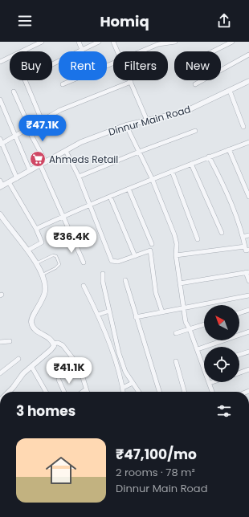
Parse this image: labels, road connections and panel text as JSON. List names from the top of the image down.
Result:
{
  "streets": {
    "street": ["Dinnur Main Road"]
  },
  "places": {
    "supermarket": ["Ahmeds Retail"]
  },
  "north": "top left",
  "page": {
    "header": "Homiq",
    "chip": [
      "Buy",
      "Rent",
      "Filters",
      "New"
    ],
    "price": ["₹47.1K", "₹36.4K", "₹41.1K"],
    "heading": "3 homes",
    "list": [
      {
        "name": "₹47,100/mo",
        "note": "2 rooms · 78 m² · Dinnur Main Road"
      }
    ]
  }
}
